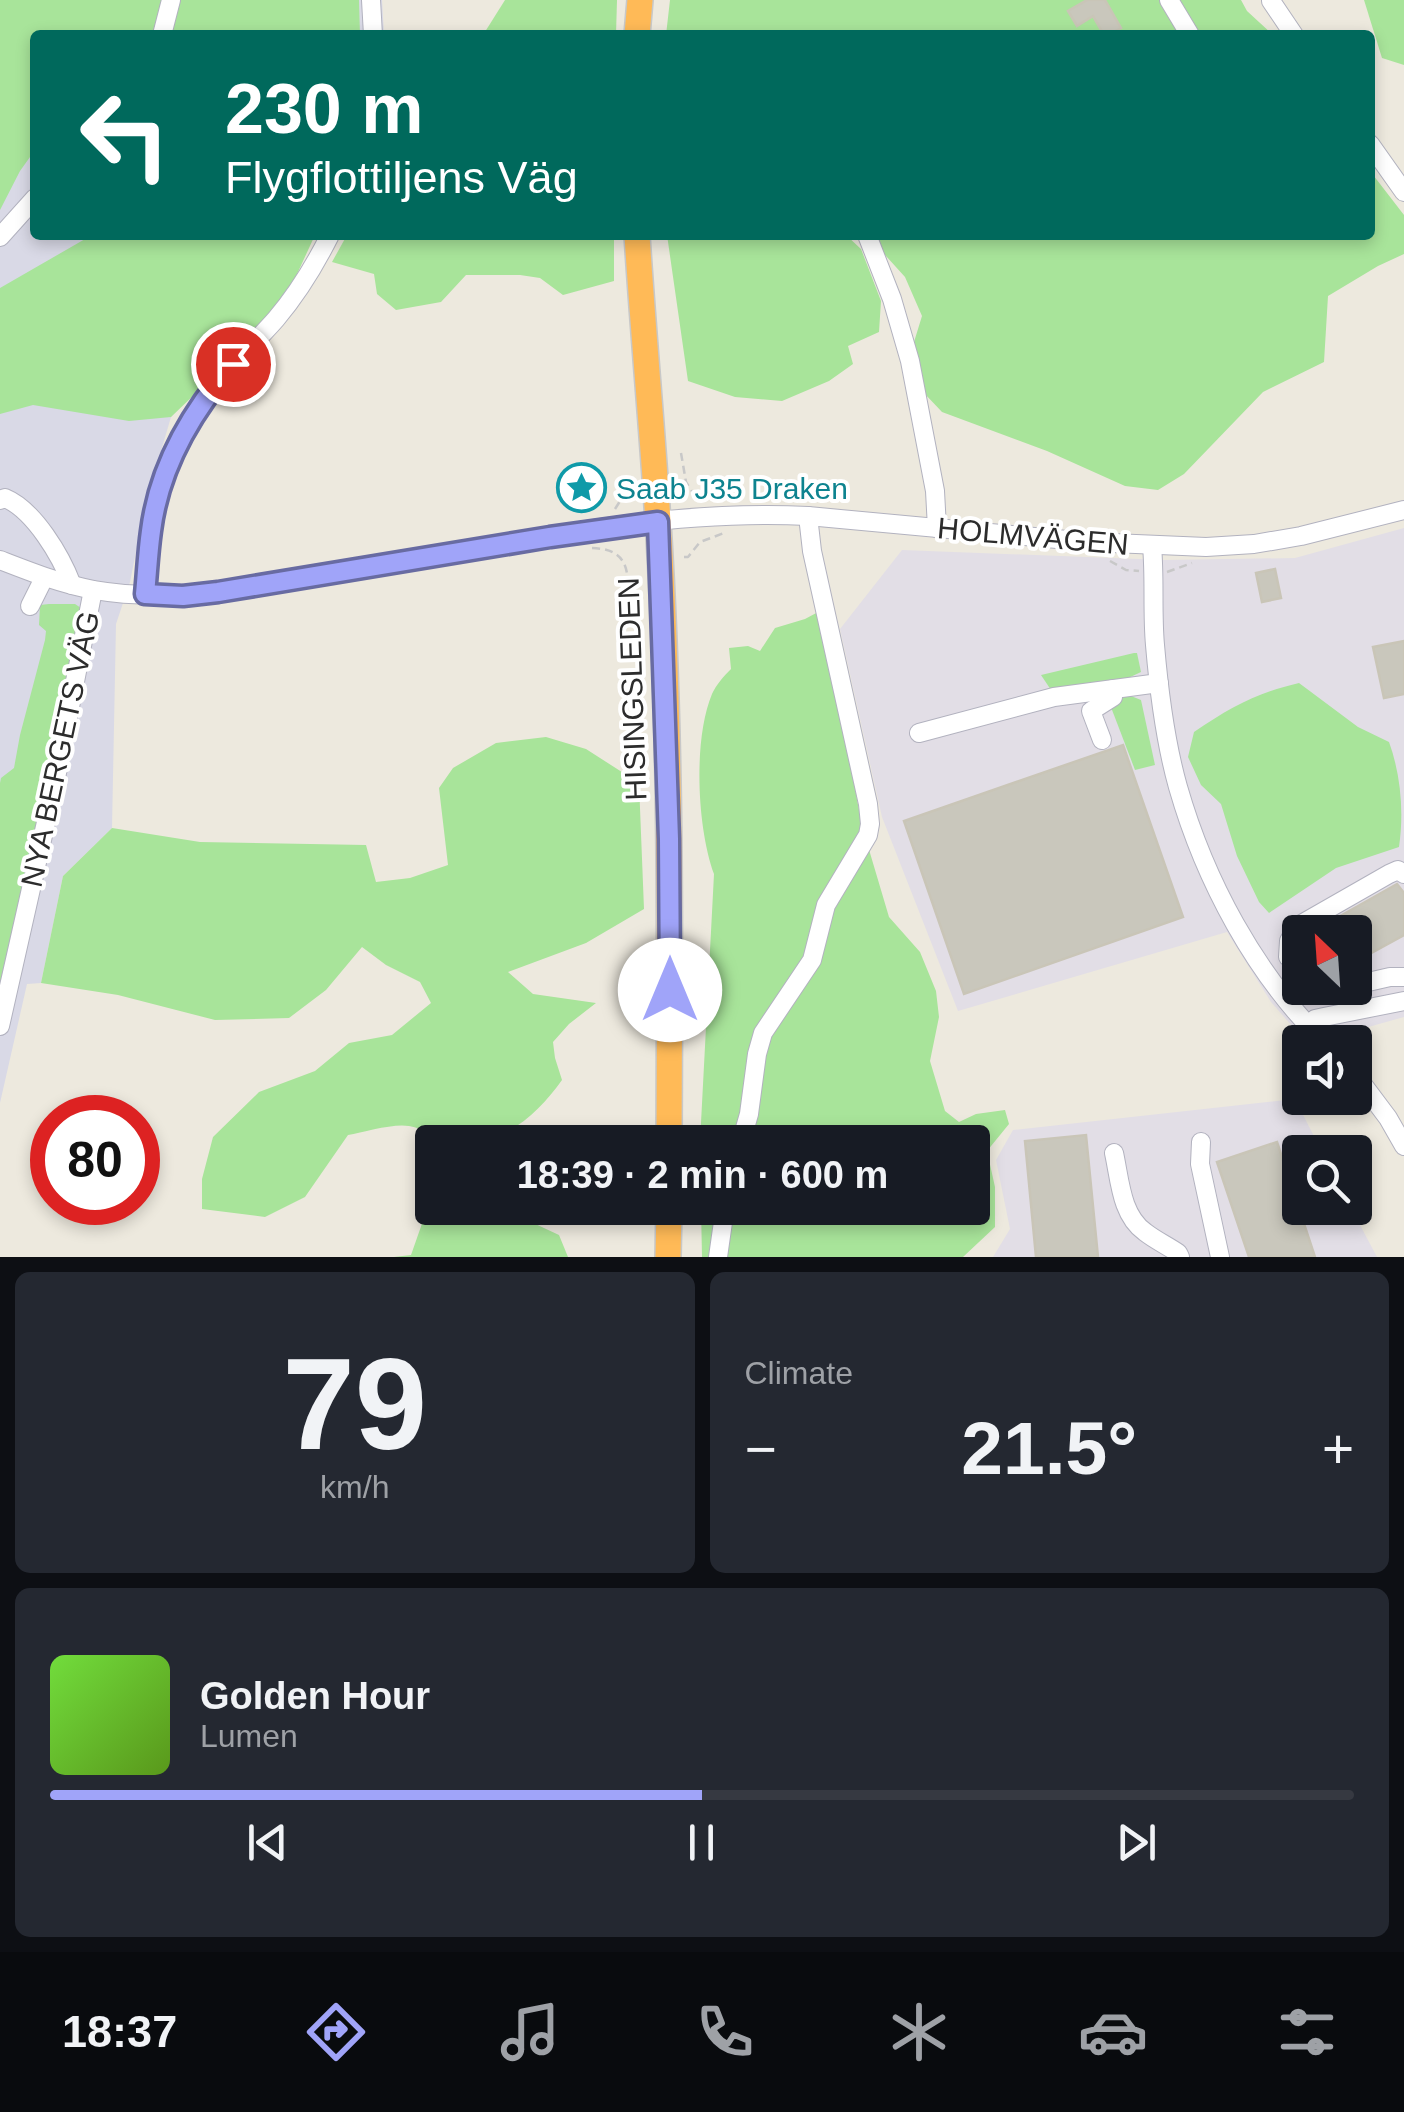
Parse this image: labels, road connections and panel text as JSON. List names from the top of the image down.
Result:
{
  "streets": {
    "highway": ["HISINGSLEDEN"],
    "street": ["HOLMVÄGEN", "NYA BERGETS VÄG"]
  },
  "crossings": [
    ["HOLMVÄGEN", "HISINGSLEDEN"],
    ["HOLMVÄGEN", "NYA BERGETS VÄG"]
  ],
  "places": {
    "place": ["Saab J35 Draken"]
  },
  "north": "top left",
  "page": {
    "turn": ["230 m", "Flygflottiljens Väg"],
    "limit": "80",
    "trip": "18:39 · 2 min · 600 m",
    "tile": [
      ["79", "km/h"],
      "Climate"
    ],
    "heat": ["−", "21.5°", "+"],
    "song": ["Golden Hour", "Lumen"],
    "tabs": "18:37"
  }
}
